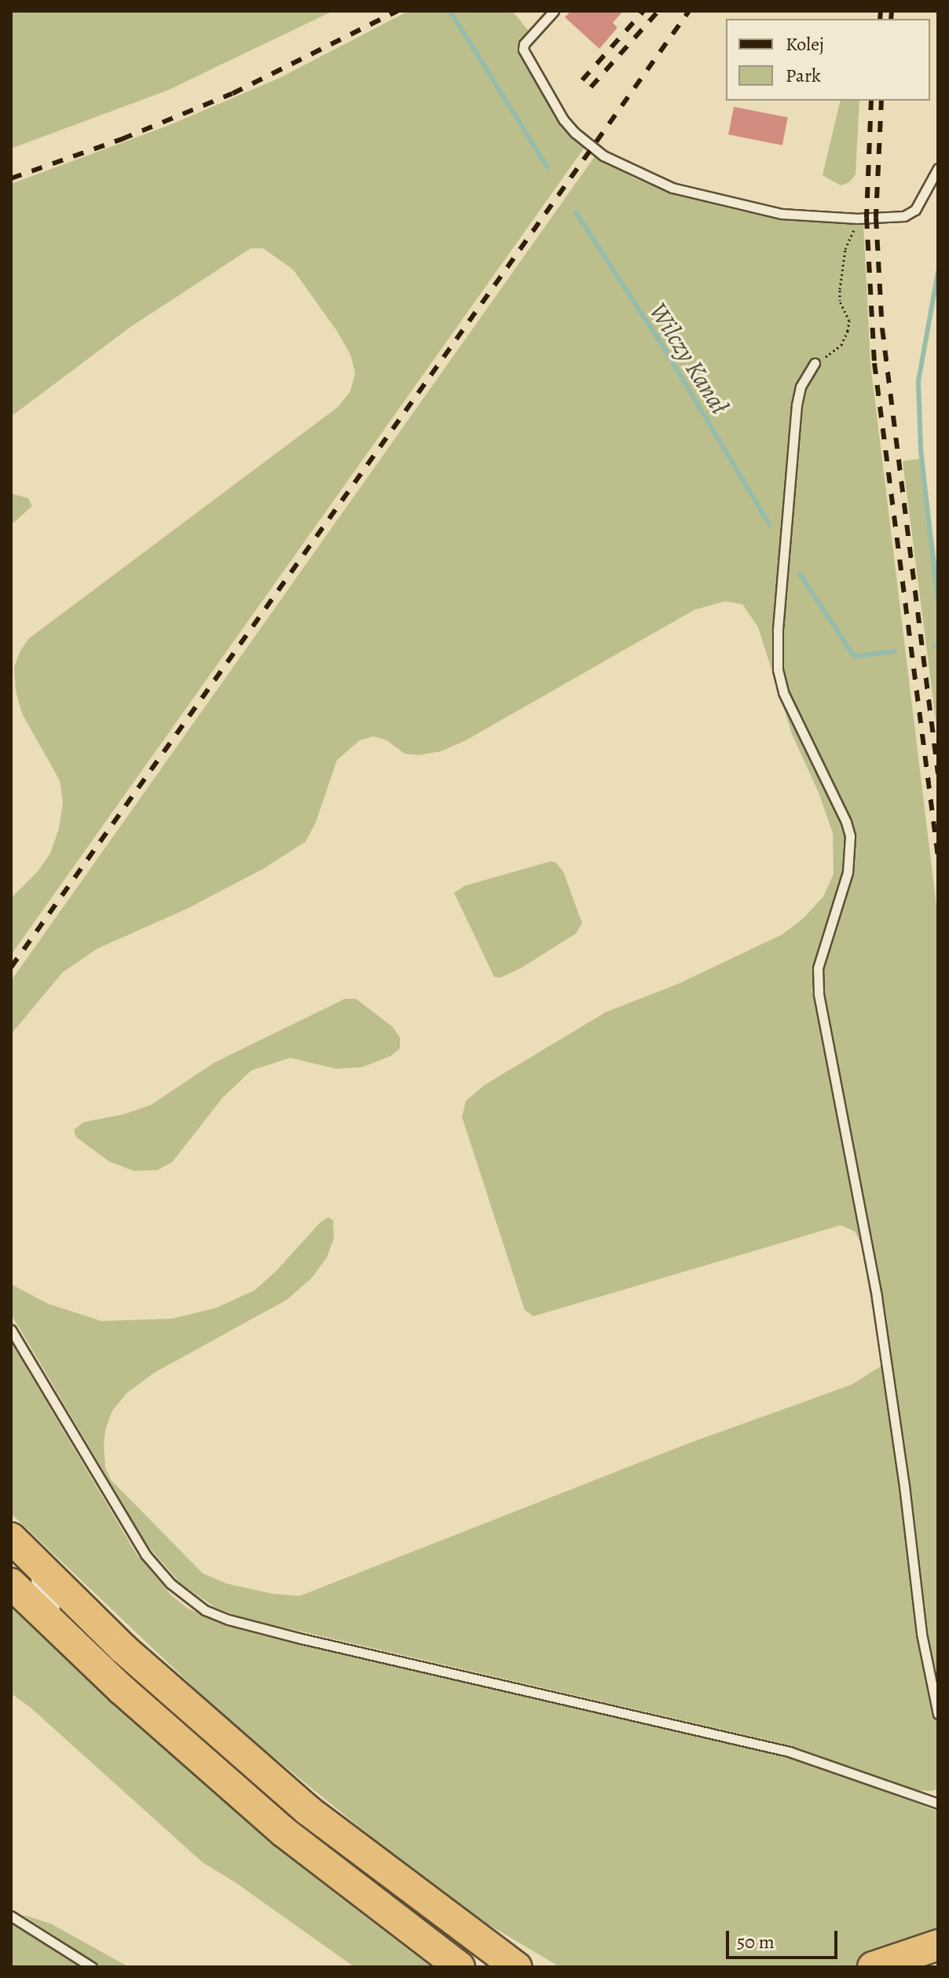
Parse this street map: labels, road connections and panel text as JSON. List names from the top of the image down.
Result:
{
  "water": ["Wilczy Kanał"],
  "legend": ["Kolej", "Park"],
  "scale_bar": "50 m"
}
